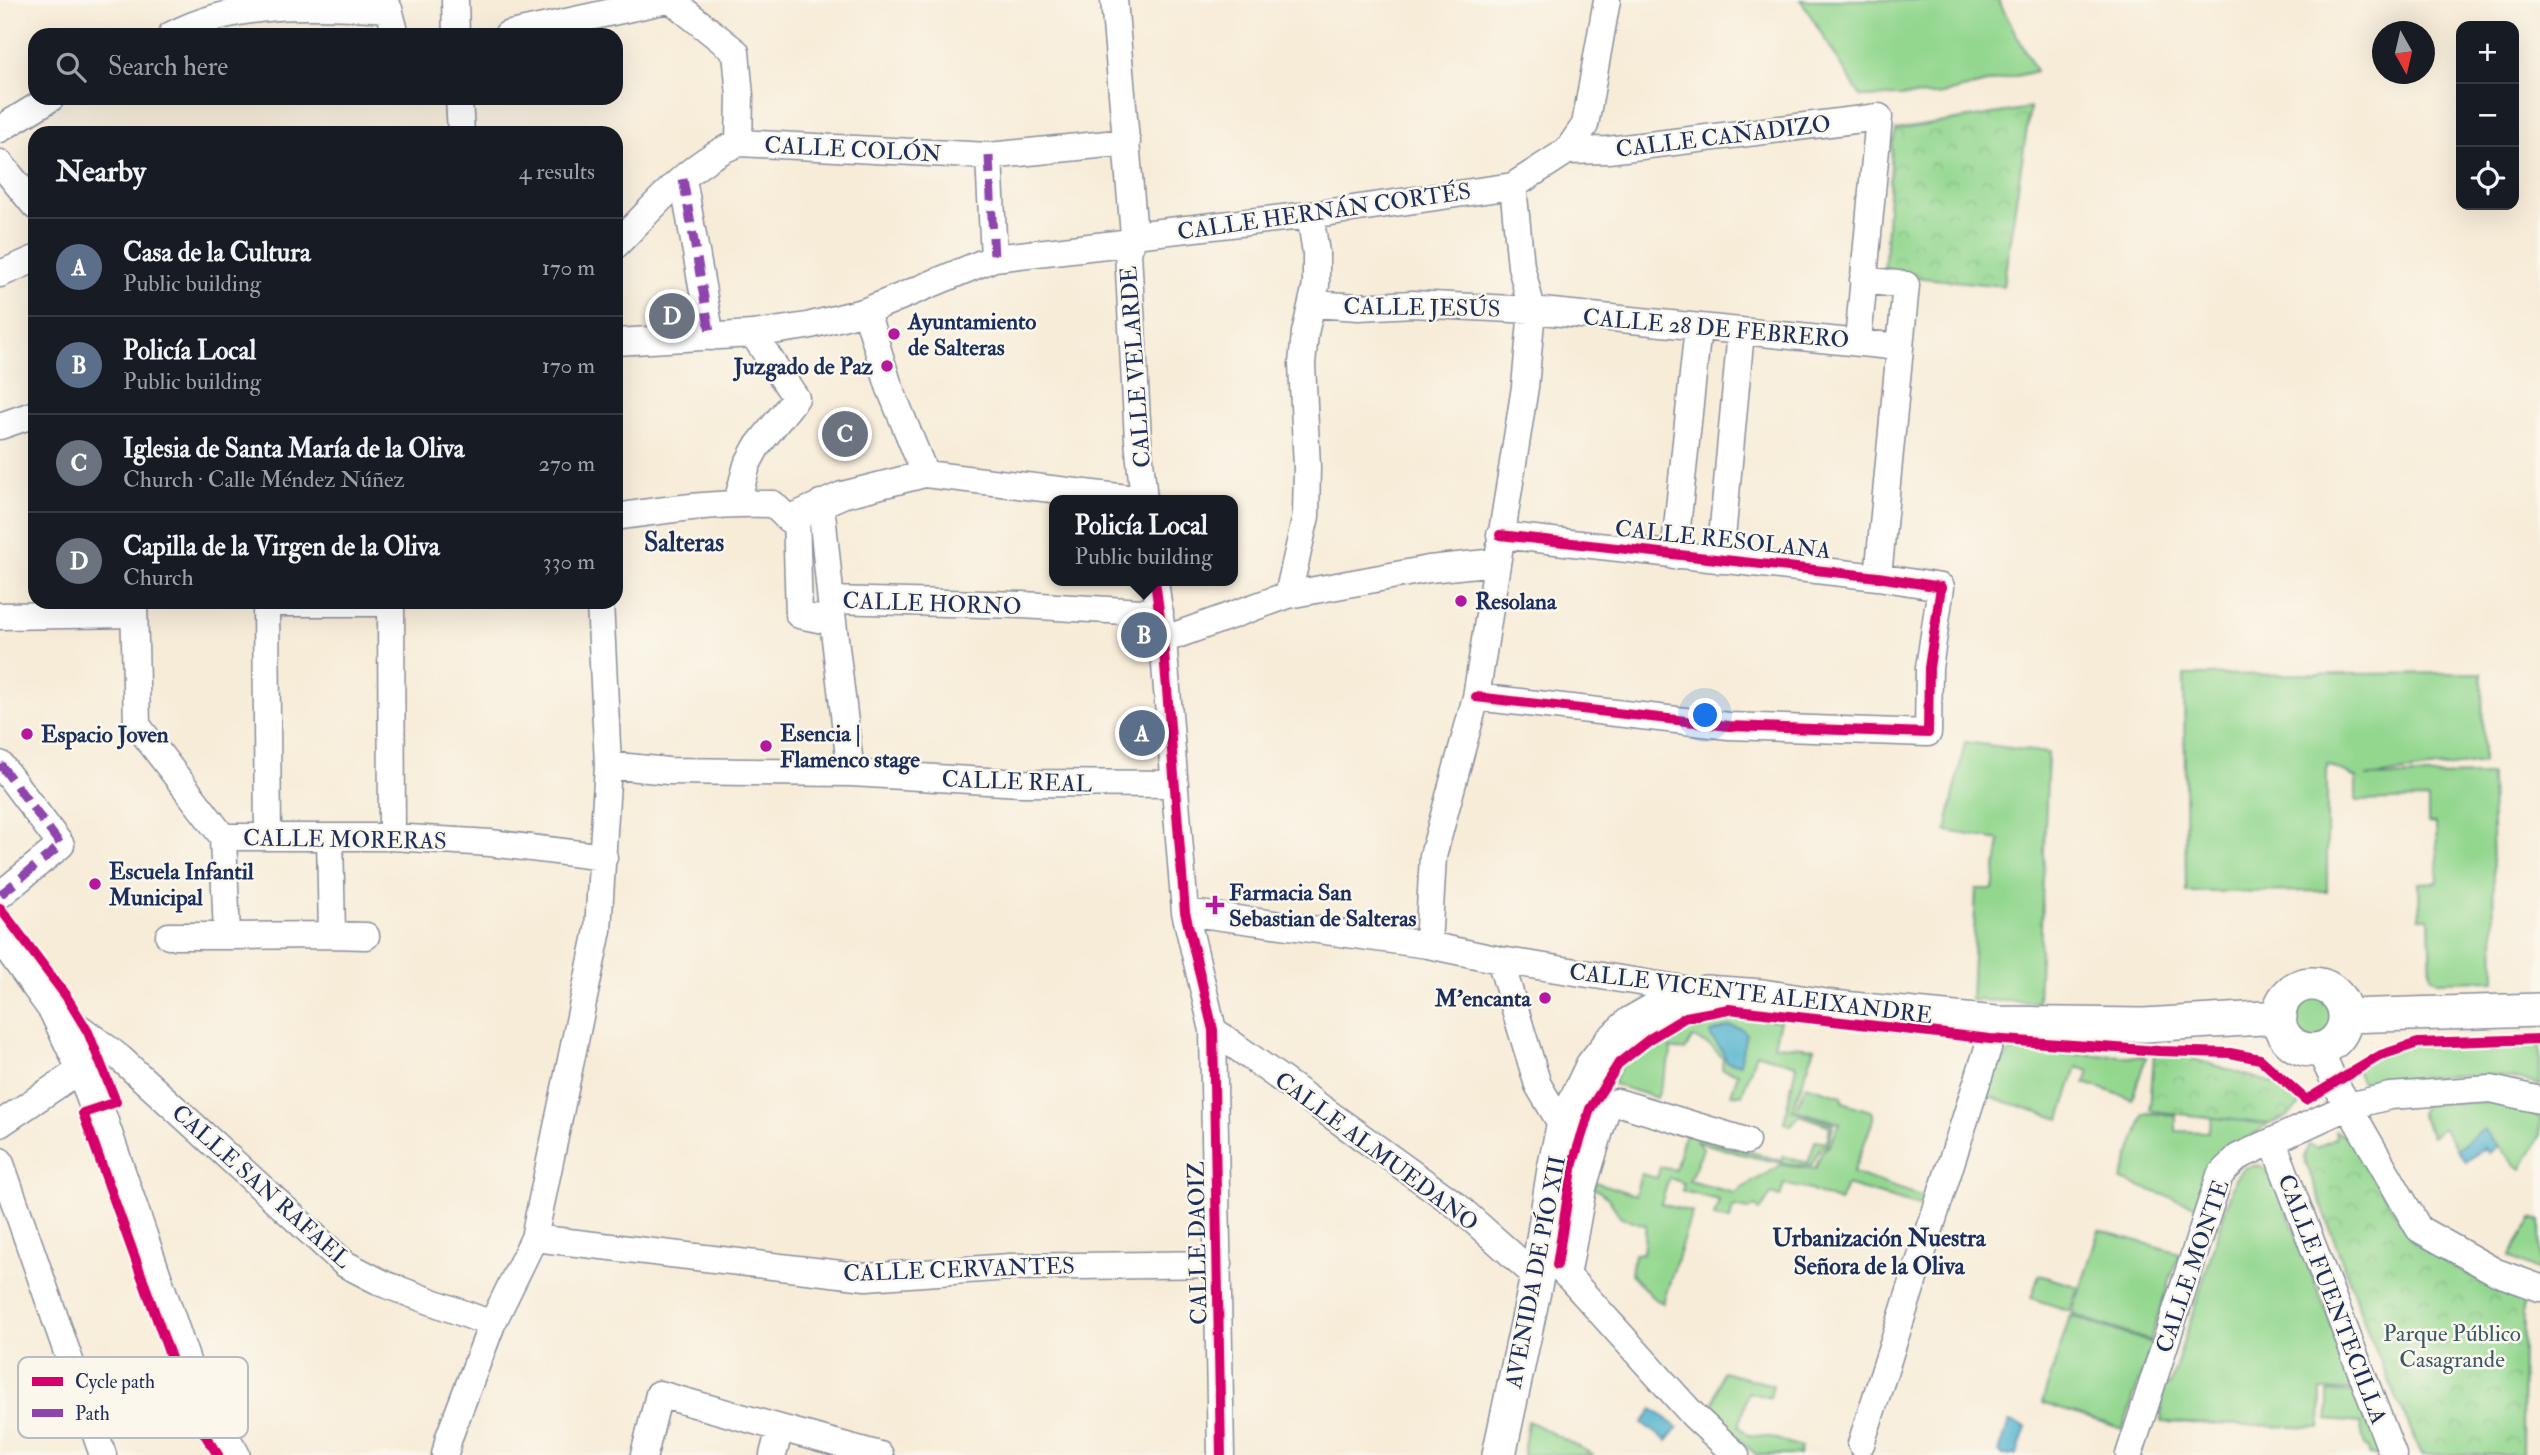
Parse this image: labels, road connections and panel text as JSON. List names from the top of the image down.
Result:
{
  "streets": {
    "main road": ["CALLE VICENTE ALEIXANDRE", "AVENIDA DE PÍO XII"],
    "street": [
      "CALLE CAÑADIZO",
      "CALLE COLÓN",
      "CALLE HERNÁN CORTÉS",
      "CALLE JESÚS",
      "CALLE 28 DE FEBRERO",
      "CALLE VELARDE",
      "CALLE RESOLANA",
      "CALLE HORNO",
      "CALLE REAL",
      "CALLE MORERAS",
      "CALLE ALMUEDANO",
      "CALLE SAN RAFAEL",
      "CALLE DAOIZ",
      "CALLE MONTE",
      "CALLE CERVANTES",
      "CALLE FUENTECILLA"
    ]
  },
  "crossings": [
    ["CALLE COLÓN", "CALLE VELARDE"],
    ["CALLE HERNÁN CORTÉS", "CALLE VELARDE"],
    ["CALLE JESÚS", "CALLE 28 DE FEBRERO"],
    ["CALLE HORNO", "CALLE DAOIZ"],
    ["CALLE REAL", "CALLE DAOIZ"],
    ["CALLE VICENTE ALEIXANDRE", "CALLE DAOIZ"],
    ["CALLE VICENTE ALEIXANDRE", "AVENIDA DE PÍO XII"],
    ["CALLE ALMUEDANO", "CALLE DAOIZ"],
    ["CALLE ALMUEDANO", "AVENIDA DE PÍO XII"],
    ["CALLE DAOIZ", "CALLE CERVANTES"],
    ["CALLE MONTE", "CALLE FUENTECILLA"]
  ],
  "districts": ["Salteras", "Urbanización Nuestra Señora de la Oliva"],
  "parks": ["Parque Público Casagrande"],
  "places": {
    "other": [
      "Ayuntamiento de Salteras",
      "Juzgado de Paz",
      "Resolana",
      "Espacio Joven",
      "Esencia | Flamenco stage",
      "Escuela Infantil Municipal",
      "M'encanta"
    ],
    "health": ["Farmacia San Sebastian de Salteras"]
  },
  "legend": ["Cycle path", "Path"],
  "north": "bottom",
  "page": {
    "map_buttons": ["+", "−"],
    "search": "Search here",
    "heading": ["Nearby", "4 results"],
    "list": [
      {
        "mark": "A",
        "name": "Casa de la Cultura",
        "note": "Public building",
        "value": "170 m"
      },
      {
        "mark": "B",
        "name": "Policía Local",
        "note": "Public building",
        "value": "170 m"
      },
      {
        "mark": "C",
        "name": "Iglesia de Santa María de la Oliva",
        "note": "Church · Calle Méndez Núñez",
        "value": "270 m"
      },
      {
        "mark": "D",
        "name": "Capilla de la Virgen de la Oliva",
        "note": "Church",
        "value": "330 m"
      }
    ],
    "pins": [
      "D",
      "C",
      "B",
      "A"
    ],
    "popup": ["Policía Local", "Public building"]
  }
}
